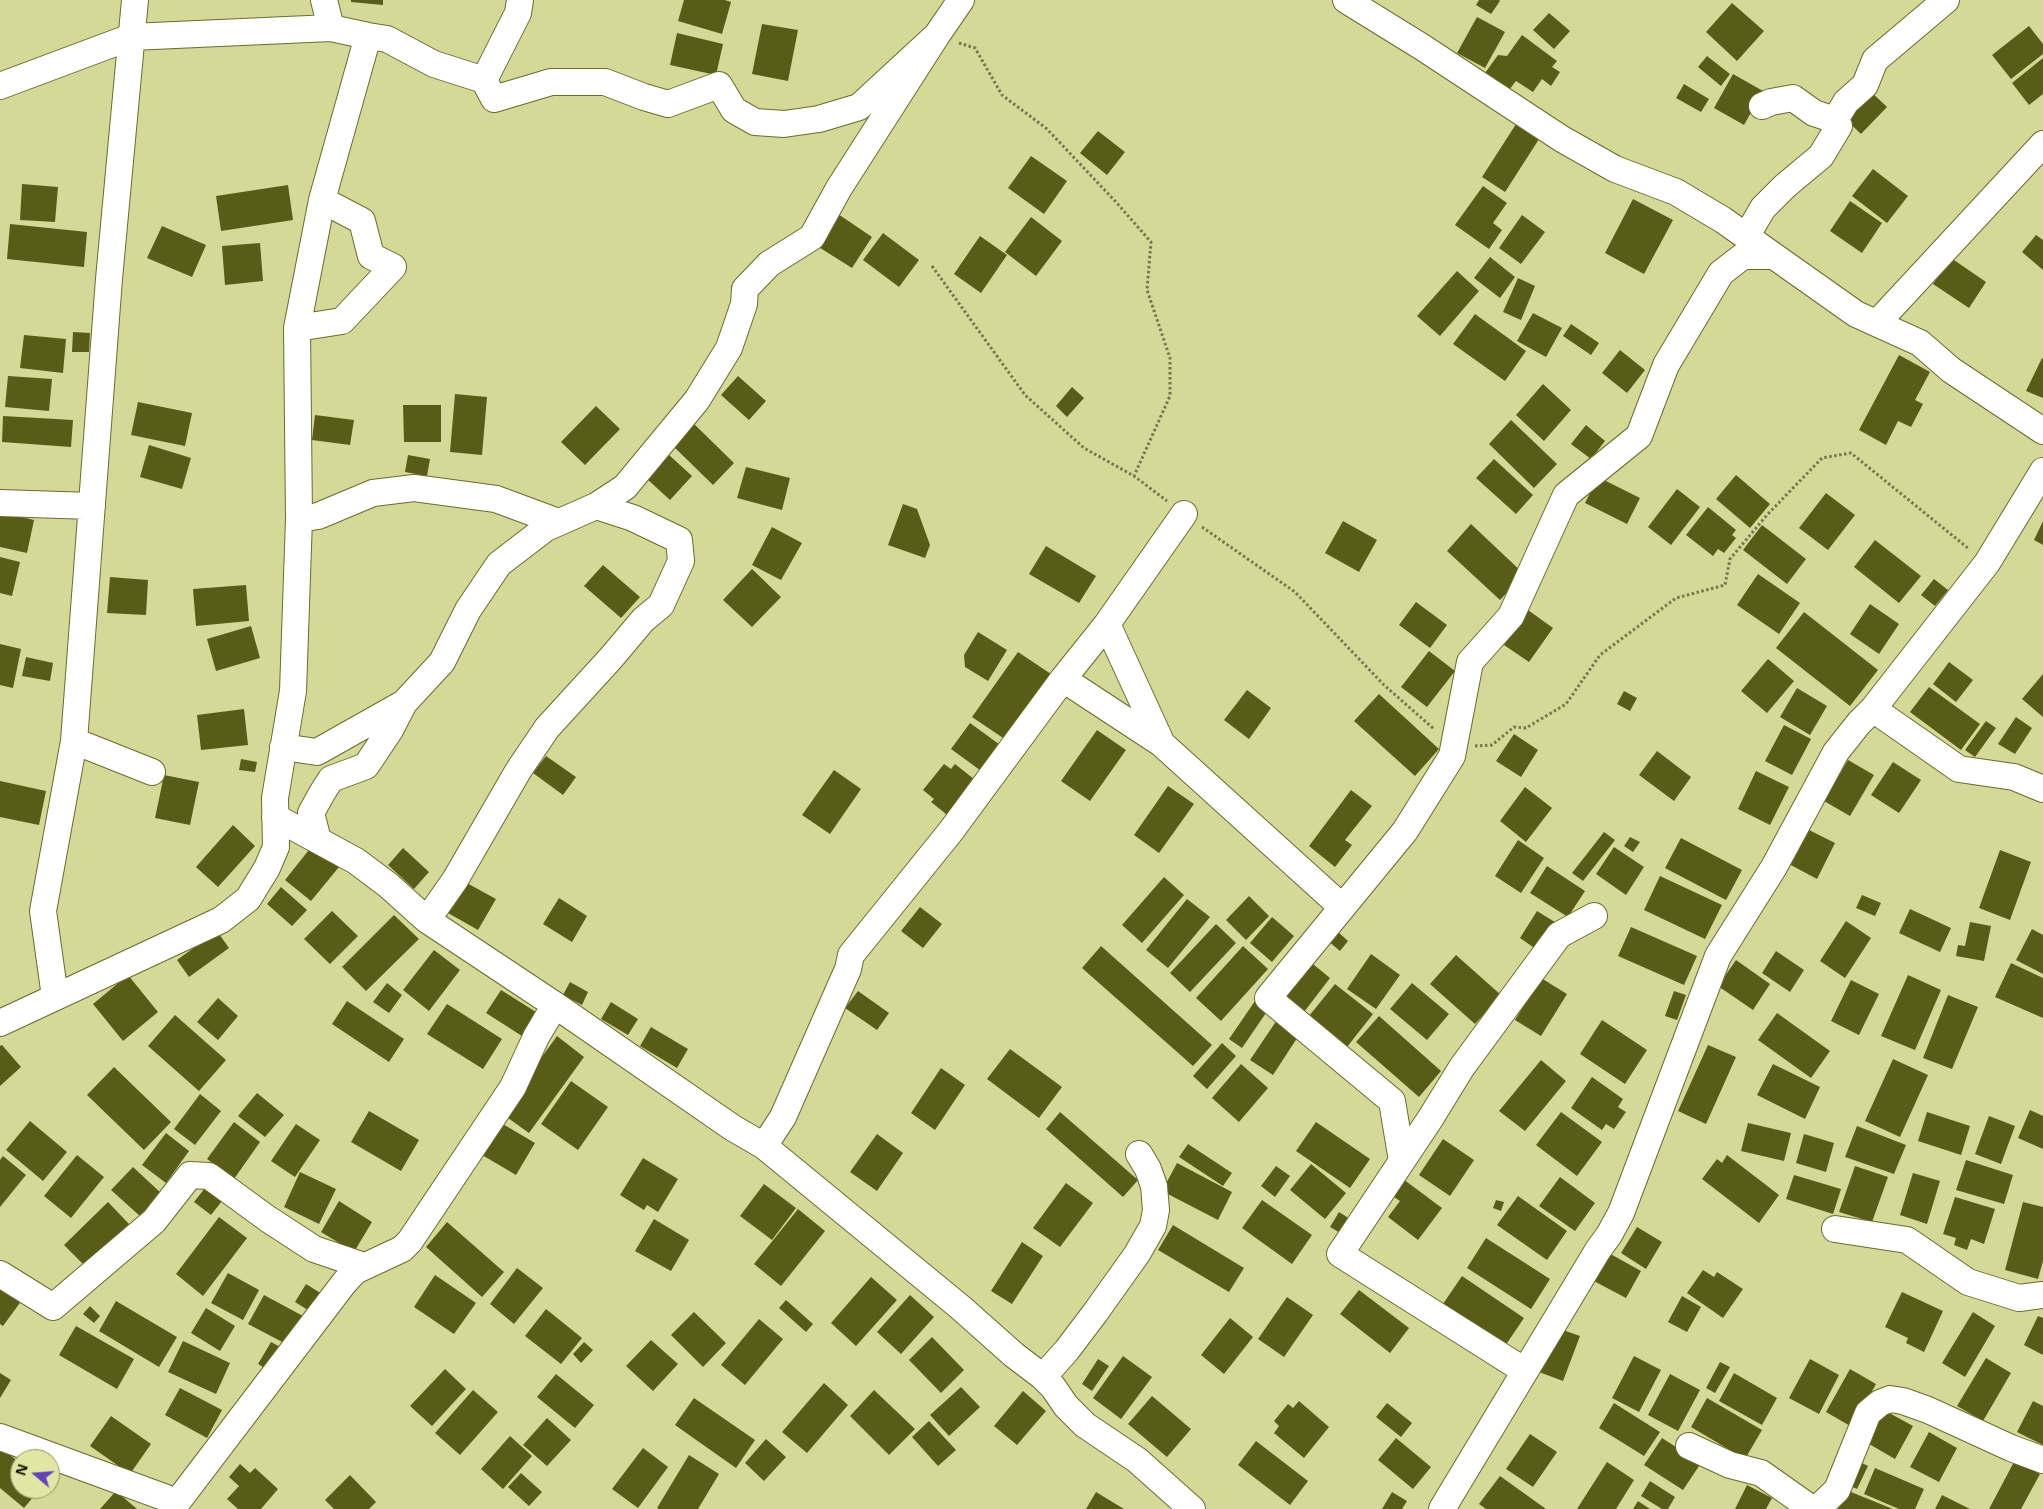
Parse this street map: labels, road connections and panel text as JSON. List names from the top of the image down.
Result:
{
  "north": "left"
}
